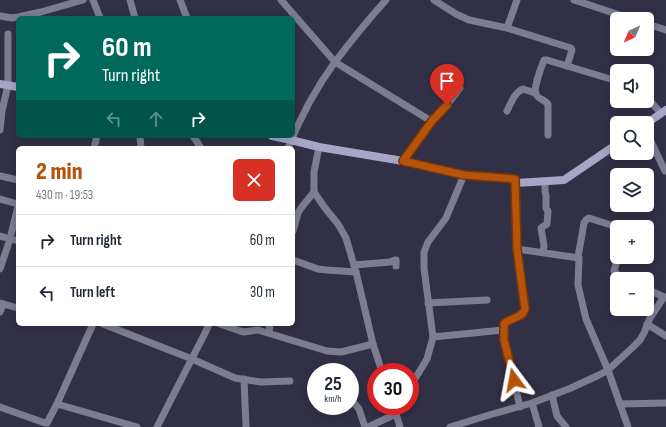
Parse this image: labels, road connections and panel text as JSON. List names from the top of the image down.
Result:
{
  "north": "bottom left",
  "page": {
    "map_buttons": ["+", "−"],
    "turn": ["60 m", "Turn right"],
    "heading": ["2 min", "430 m · 19:53"],
    "list": [
      {
        "name": "Turn right",
        "value": "60 m"
      },
      {
        "name": "Turn left",
        "value": "30 m"
      }
    ],
    "speed": "25 km/h",
    "limit": "30"
  }
}
